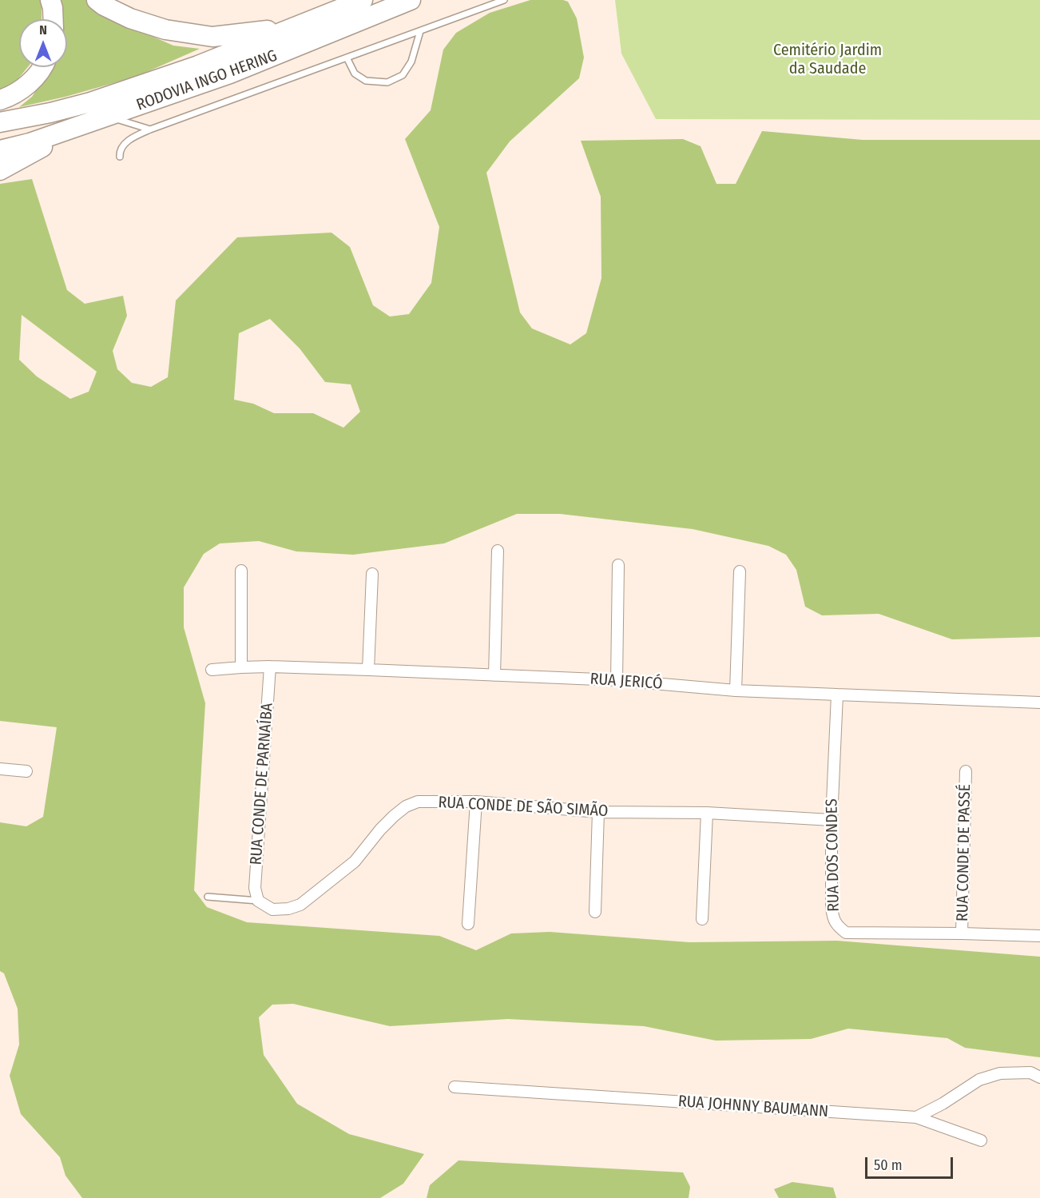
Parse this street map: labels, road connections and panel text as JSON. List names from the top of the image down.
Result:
{
  "streets": {
    "highway": ["RODOVIA INGO HERING"],
    "street": [
      "RUA JERICÓ",
      "RUA CONDE DE PARNAÍBA",
      "RUA CONDE DE SÃO SIMÃO",
      "RUA CONDE DE PASSÉ",
      "RUA DOS CONDES",
      "RUA JOHNNY BAUMANN"
    ]
  },
  "crossings": [
    ["RUA JERICÓ", "RUA CONDE DE PARNAÍBA"],
    ["RUA JERICÓ", "RUA DOS CONDES"],
    ["RUA CONDE DE PARNAÍBA", "RUA CONDE DE SÃO SIMÃO"],
    ["RUA CONDE DE SÃO SIMÃO", "RUA DOS CONDES"],
    ["RUA CONDE DE PASSÉ", "RUA DOS CONDES"]
  ],
  "parks": ["Cemitério Jardim da Saudade"],
  "scale_bar": "50 m",
  "north": "top"
}
